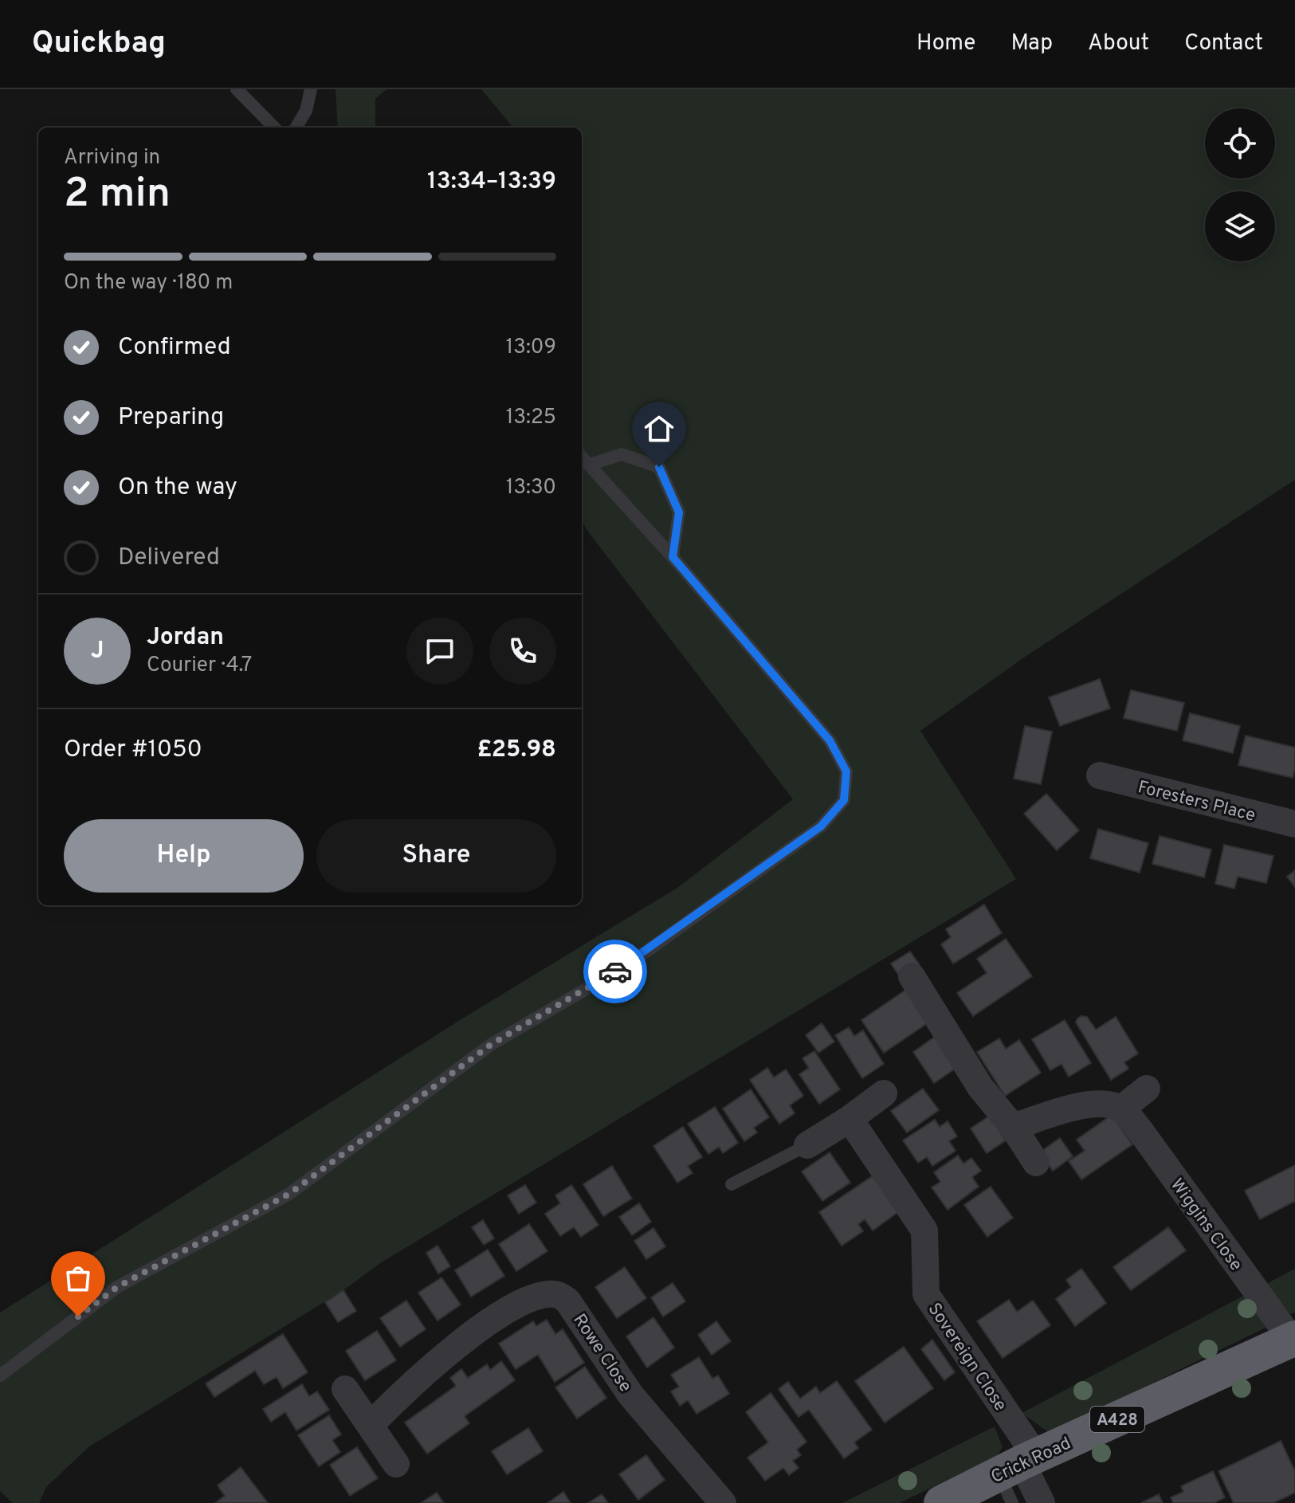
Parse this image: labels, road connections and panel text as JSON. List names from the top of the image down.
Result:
{
  "streets": {
    "highway": ["A428", "Crick Road"],
    "street": [
      "Foresters Place",
      "Wiggins Close",
      "Rowe Close",
      "Sovereign Close"
    ]
  },
  "crossings": [
    ["Wiggins Close", "Crick Road"],
    ["Sovereign Close", "Crick Road"]
  ],
  "page": {
    "header": "Quickbag",
    "nav": [
      "Home",
      "Map",
      "About",
      "Contact"
    ],
    "heading": ["2 min", "Arriving in", "13:34–13:39"],
    "panel": [
      "Jordan",
      "Courier · 4.7",
      "Order #1050",
      "£25.98"
    ],
    "bar": "On the way · 180 m",
    "list": [
      ["Confirmed", "13:09"],
      ["Preparing", "13:25"],
      ["On the way", "13:30"],
      "Delivered"
    ],
    "round": "J",
    "buttons": ["Help", "Share"]
  }
}
